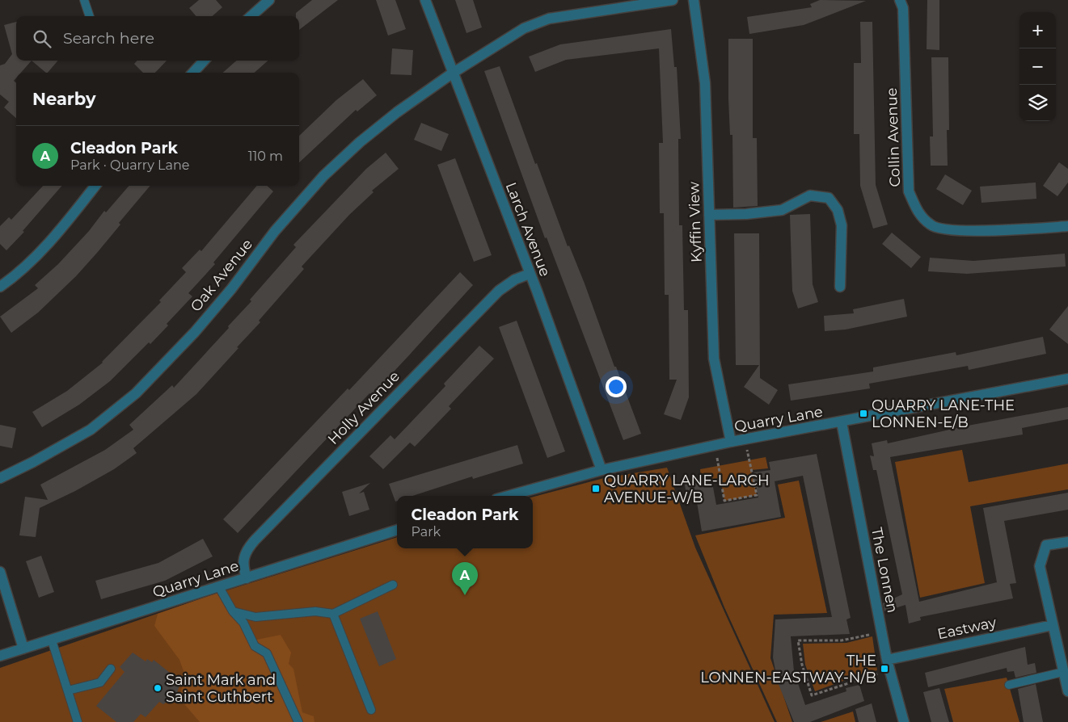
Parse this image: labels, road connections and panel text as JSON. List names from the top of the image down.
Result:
{
  "streets": {
    "street": [
      "Collin Avenue",
      "Kyffin View",
      "Larch Avenue",
      "Oak Avenue",
      "Holly Avenue",
      "Quarry Lane",
      "The Lonnen",
      "Eastway"
    ]
  },
  "crossings": [
    ["Kyffin View", "Quarry Lane"],
    ["Larch Avenue", "Oak Avenue"],
    ["Larch Avenue", "Holly Avenue"],
    ["Larch Avenue", "Quarry Lane"],
    ["Holly Avenue", "Quarry Lane"],
    ["Quarry Lane", "The Lonnen"],
    ["The Lonnen", "Eastway"]
  ],
  "places": {
    "transit": ["QUARRY LANE-THE LONNEN-E/B", "QUARRY LANE-LARCH AVENUE-W/B", "THE LONNEN-EASTWAY-N/B"],
    "other": ["Saint Mark and Saint Cuthbert"]
  },
  "page": {
    "map_buttons": ["+", "−"],
    "search": "Search here",
    "heading": "Nearby",
    "list": [
      {
        "mark": "A",
        "name": "Cleadon Park",
        "note": "Park · Quarry Lane",
        "value": "110 m"
      }
    ],
    "popup": ["Cleadon Park", "Park"],
    "pins": "A"
  }
}
